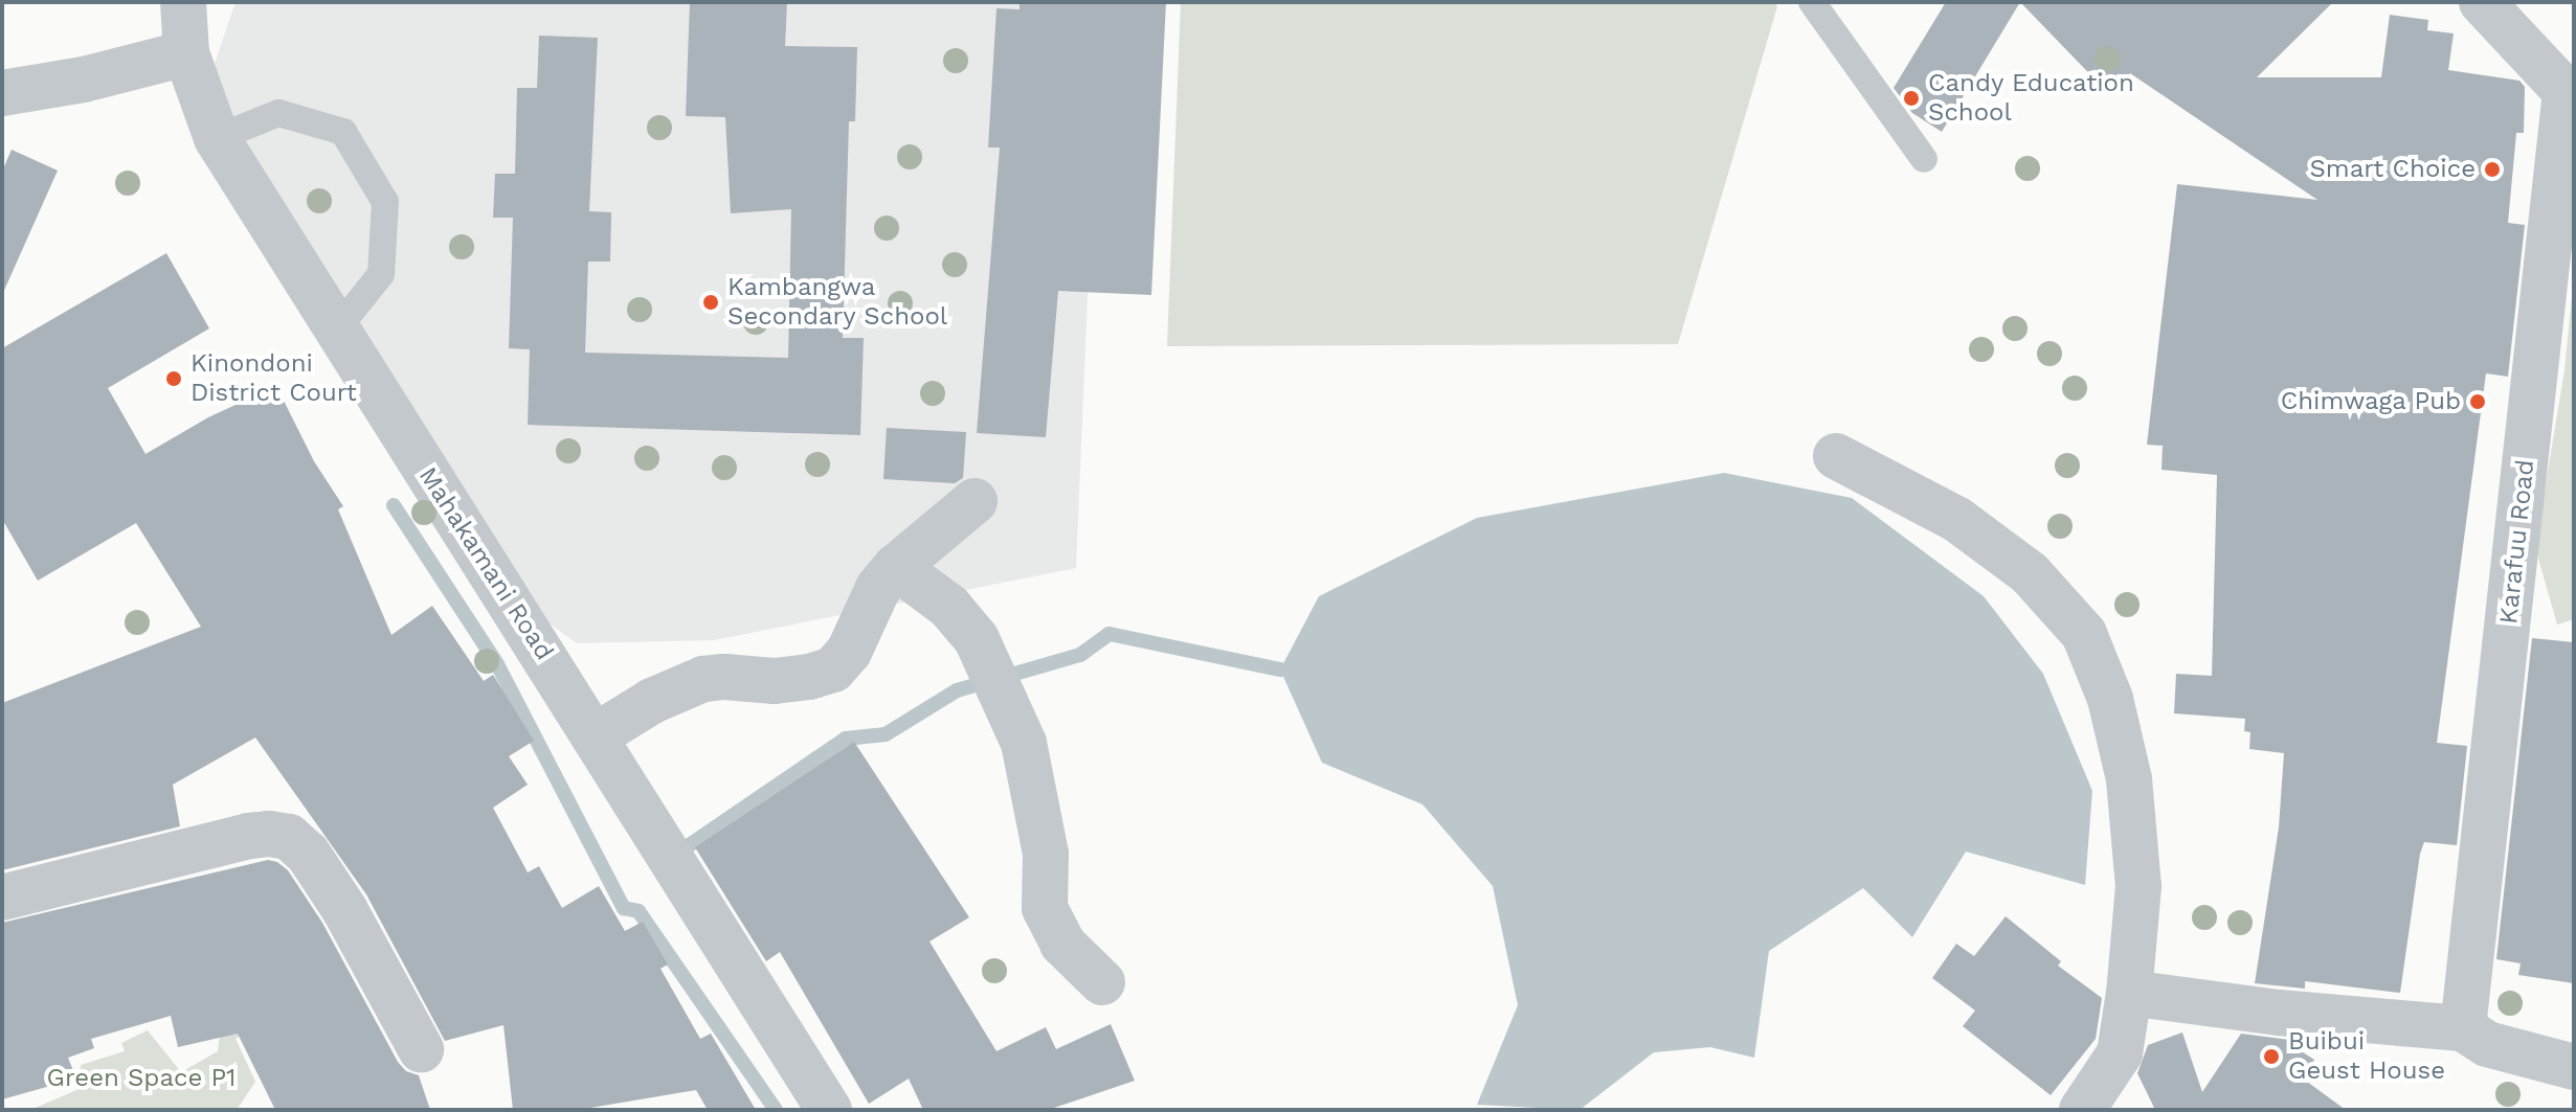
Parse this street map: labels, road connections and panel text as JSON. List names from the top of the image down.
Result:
{
  "streets": {
    "street": ["Karafuu Road", "Mahakamani Road"]
  },
  "parks": ["Green Space P1"],
  "places": [
    "Candy Education School",
    "Smart Choice",
    "Kambangwa Secondary School",
    "Kinondoni District Court",
    "Chimwaga Pub",
    "Buibui Geust House"
  ]
}
